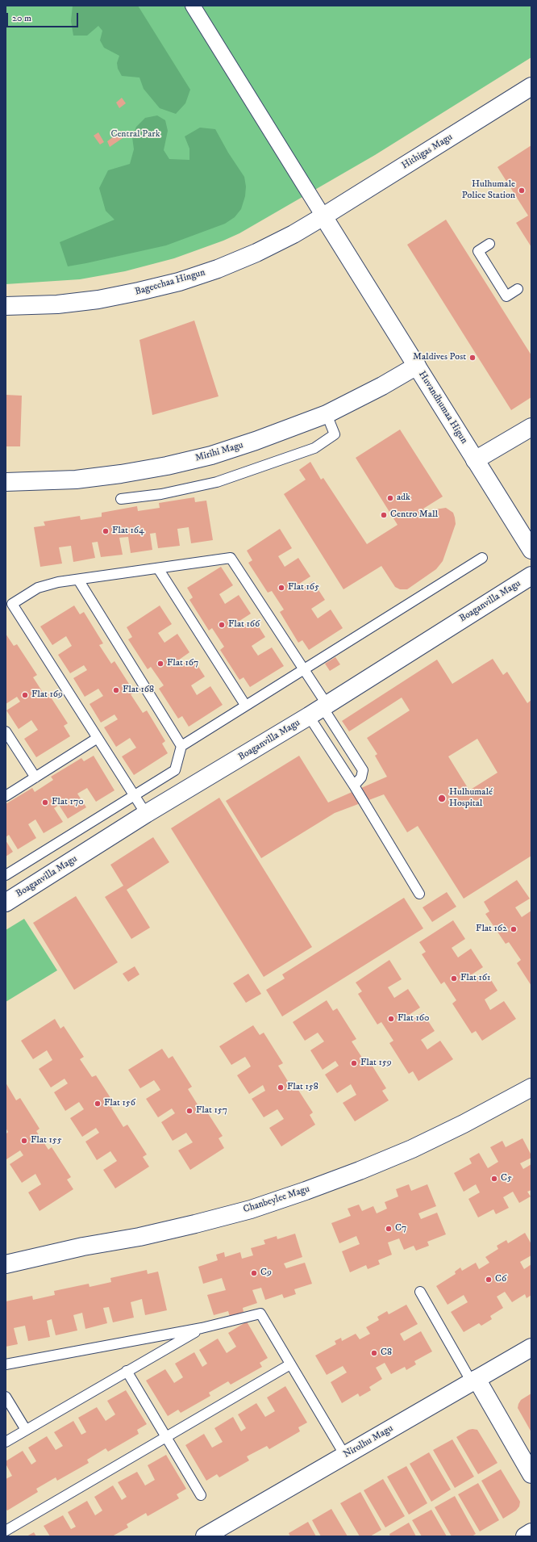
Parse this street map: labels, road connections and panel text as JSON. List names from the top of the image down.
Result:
{
  "streets": {
    "street": [
      "Hithigas Magu",
      "Bageechaa Hingun",
      "Huvandhumaa Higun",
      "Mirihi Magu",
      "Boaganvilla Magu",
      "Chanbeylee Magu",
      "Nirolhu Magu"
    ]
  },
  "crossings": [
    ["Hithigas Magu", "Bageechaa Hingun"],
    ["Hithigas Magu", "Huvandhumaa Higun"],
    ["Bageechaa Hingun", "Huvandhumaa Higun"],
    ["Huvandhumaa Higun", "Mirihi Magu"]
  ],
  "parks": ["Central Park"],
  "places": [
    "Hulhumale Police Station",
    "Maldives Post",
    "adk",
    "Centro Mall",
    "Flat 164",
    "Flat 165",
    "Flat 166",
    "Flat 167",
    "Flat 168",
    "Flat 169",
    "Hulhumalé Hospital",
    "Flat 170",
    "Flat 162",
    "Flat 161",
    "Flat 160",
    "Flat 159",
    "Flat 158",
    "Flat 156",
    "Flat 157",
    "Flat 155",
    "C5",
    "C7",
    "C9",
    "C6",
    "C8"
  ],
  "scale_bar": "20 m"
}
